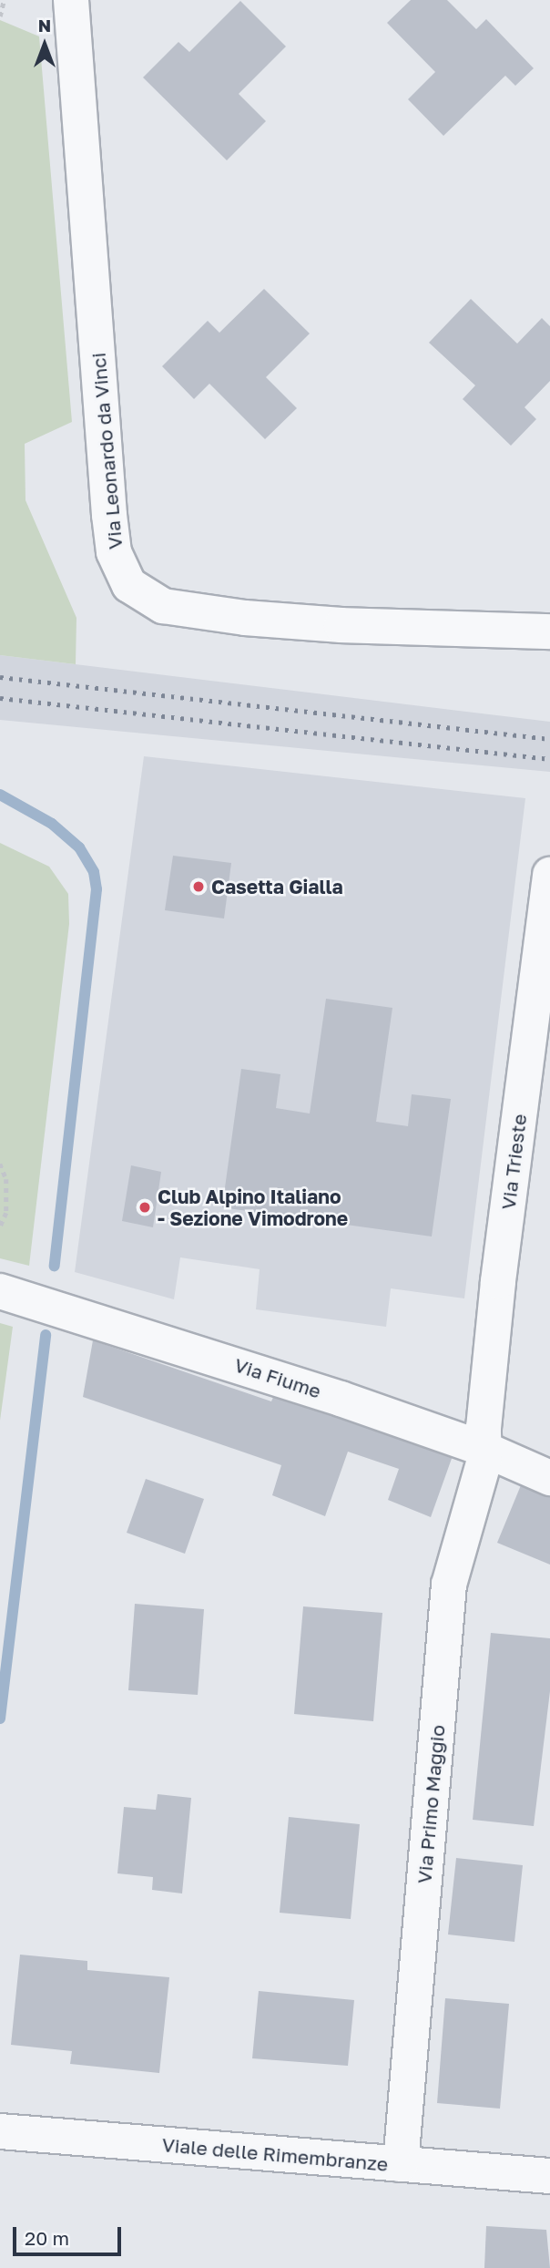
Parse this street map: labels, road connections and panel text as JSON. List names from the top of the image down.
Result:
{
  "streets": {
    "street": [
      "Via Leonardo da Vinci",
      "Via Trieste",
      "Via Fiume",
      "Via Primo Maggio",
      "Viale delle Rimembranze"
    ]
  },
  "crossings": [
    ["Via Trieste", "Via Fiume"],
    ["Via Trieste", "Via Primo Maggio"],
    ["Via Fiume", "Via Primo Maggio"],
    ["Via Primo Maggio", "Viale delle Rimembranze"]
  ],
  "places": ["Casetta Gialla", "Club Alpino Italiano - Sezione Vimodrone"],
  "scale_bar": "20 m",
  "north": "top"
}
